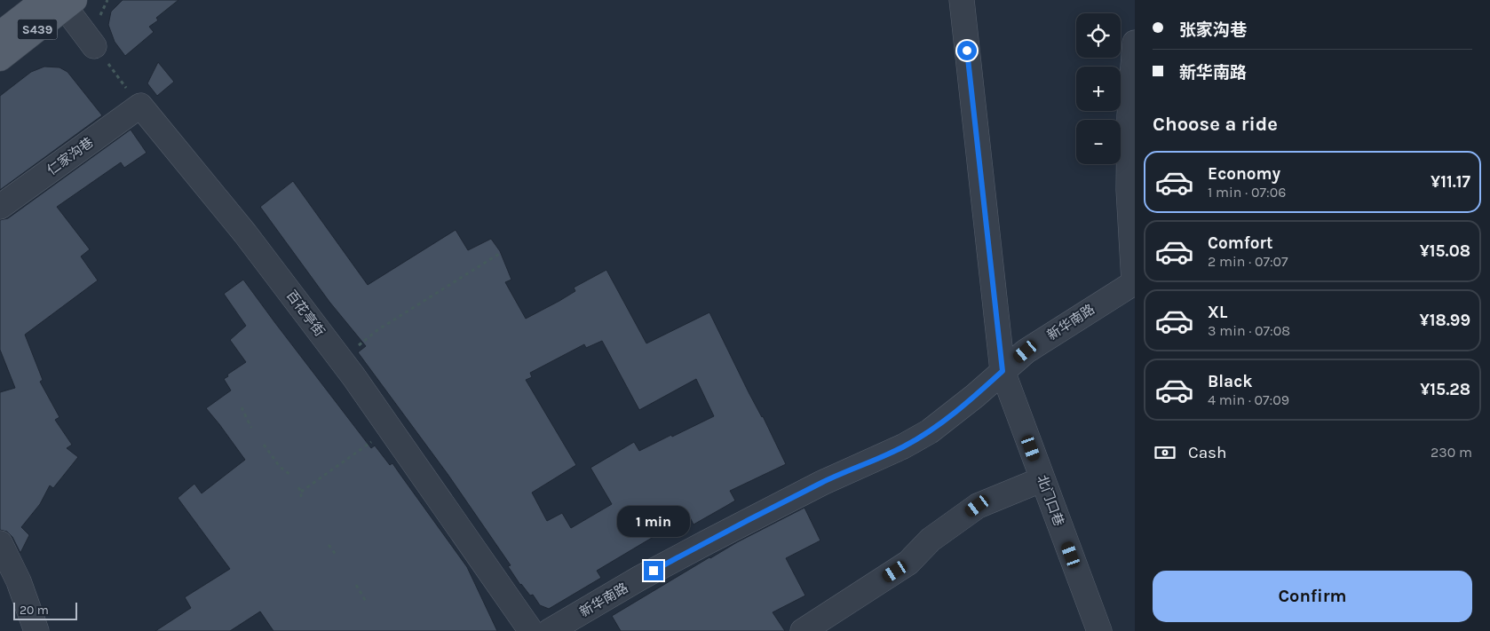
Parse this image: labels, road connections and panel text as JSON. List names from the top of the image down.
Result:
{
  "streets": {
    "main road": ["S439"],
    "street": [
      "仁家沟巷",
      "百花亭街",
      "新华南路",
      "北门口巷"
    ]
  },
  "crossings": [
    ["仁家沟巷", "百花亭街"],
    ["新华南路", "北门口巷"]
  ],
  "scale_bar": "20 m",
  "page": {
    "banner": ["张家沟巷", "新华南路"],
    "map_buttons": ["+", "−"],
    "heading": "Choose a ride",
    "list": [
      {
        "name": "Economy",
        "note": "1 min · 07:06",
        "value": "¥11.17"
      },
      {
        "name": "Comfort",
        "note": "2 min · 07:07",
        "value": "¥15.08"
      },
      {
        "name": "XL",
        "note": "3 min · 07:08",
        "value": "¥18.99"
      },
      {
        "name": "Black",
        "note": "4 min · 07:09",
        "value": "¥15.28"
      }
    ],
    "pay": ["Cash", "230 m"],
    "bubble": "1 min",
    "buttons": "Confirm",
    "scale": "20 m"
  }
}
